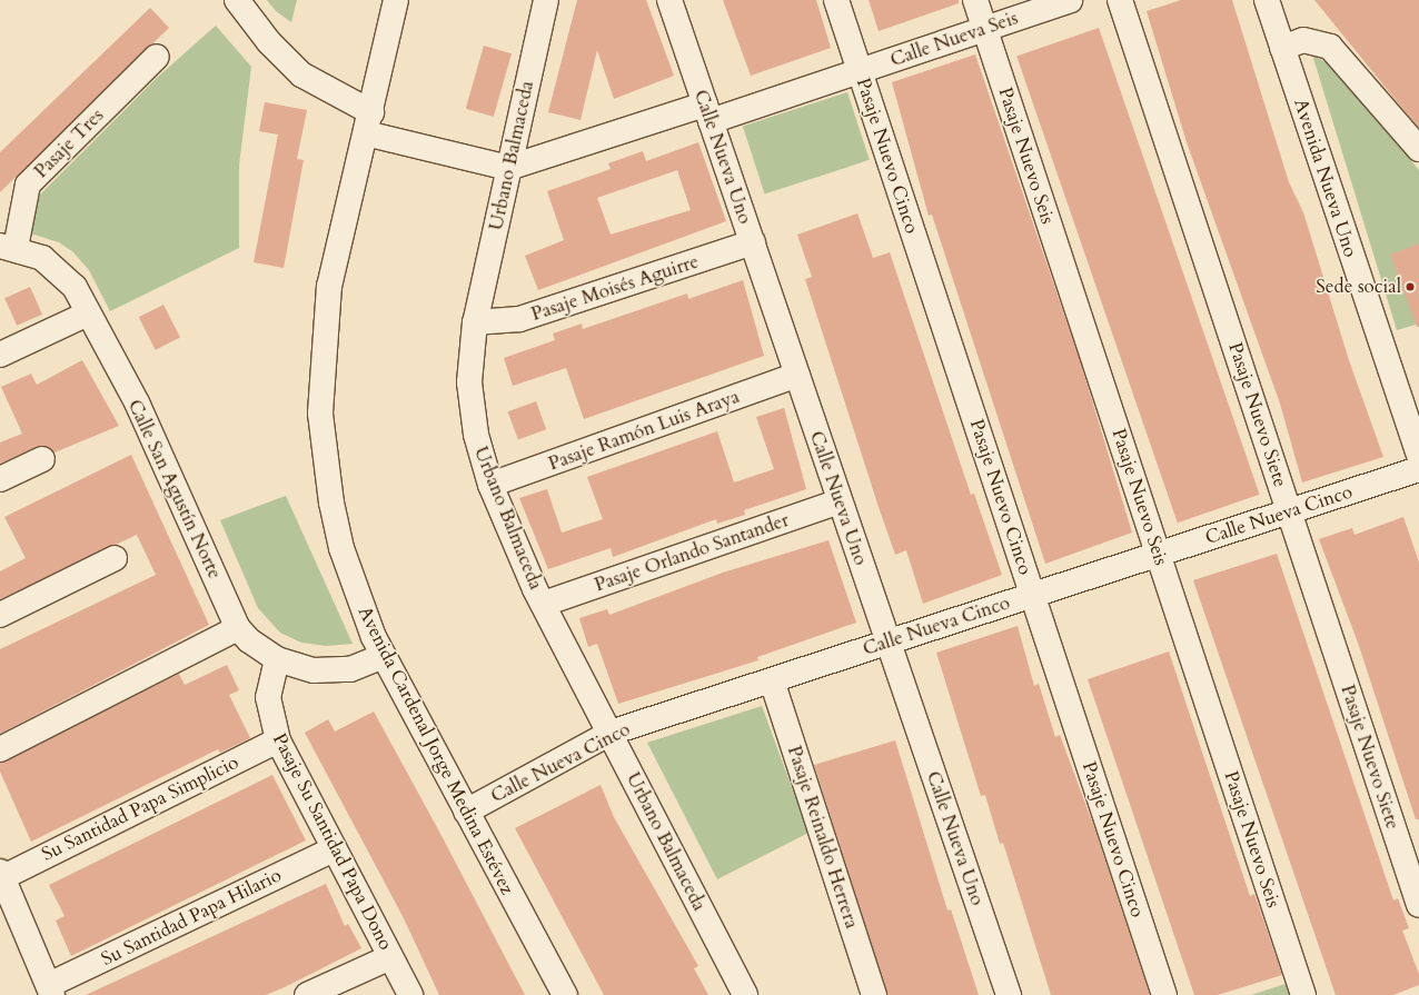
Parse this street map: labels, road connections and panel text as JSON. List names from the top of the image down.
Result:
{
  "streets": {
    "street": [
      "Calle Nueva Seis",
      "Pasaje Tres",
      "Urbano Balmaceda",
      "Pasaje Nuevo Cinco",
      "Pasaje Nuevo Seis",
      "Calle Nueva Uno",
      "Avenida Nueva Uno",
      "Pasaje Moisés Aguirre",
      "Pasaje Nuevo Siete",
      "Pasaje Ramón Luis Araya",
      "Calle San Agustín Norte",
      "Calle Nueva Cinco",
      "Pasaje Orlando Santander",
      "Avenida Cardenal Jorge Medina Estévez",
      "Su Santidad Papa Simplicio",
      "Pasaje Reinaldo Herrera",
      "Pasaje Su Santidad Papa Dono",
      "Su Santidad Papa Hilario"
    ]
  },
  "crossings": [
    ["Calle Nueva Seis", "Urbano Balmaceda"],
    ["Calle Nueva Seis", "Pasaje Nuevo Cinco"],
    ["Calle Nueva Seis", "Pasaje Nuevo Seis"],
    ["Calle Nueva Seis", "Calle Nueva Uno"],
    ["Pasaje Tres", "Calle San Agustín Norte"],
    ["Urbano Balmaceda", "Pasaje Moisés Aguirre"],
    ["Urbano Balmaceda", "Pasaje Ramón Luis Araya"],
    ["Urbano Balmaceda", "Calle Nueva Cinco"],
    ["Urbano Balmaceda", "Pasaje Orlando Santander"],
    ["Pasaje Nuevo Cinco", "Calle Nueva Cinco"],
    ["Pasaje Nuevo Seis", "Calle Nueva Cinco"],
    ["Calle Nueva Uno", "Pasaje Moisés Aguirre"],
    ["Calle Nueva Uno", "Pasaje Ramón Luis Araya"],
    ["Calle Nueva Uno", "Calle Nueva Cinco"],
    ["Calle Nueva Uno", "Pasaje Orlando Santander"],
    ["Pasaje Nuevo Siete", "Calle Nueva Cinco"],
    ["Calle San Agustín Norte", "Avenida Cardenal Jorge Medina Estévez"],
    ["Calle San Agustín Norte", "Pasaje Su Santidad Papa Dono"],
    ["Calle Nueva Cinco", "Avenida Cardenal Jorge Medina Estévez"],
    ["Calle Nueva Cinco", "Pasaje Reinaldo Herrera"],
    ["Su Santidad Papa Simplicio", "Pasaje Su Santidad Papa Dono"],
    ["Pasaje Su Santidad Papa Dono", "Su Santidad Papa Hilario"]
  ],
  "places": ["Sede social"]
}
